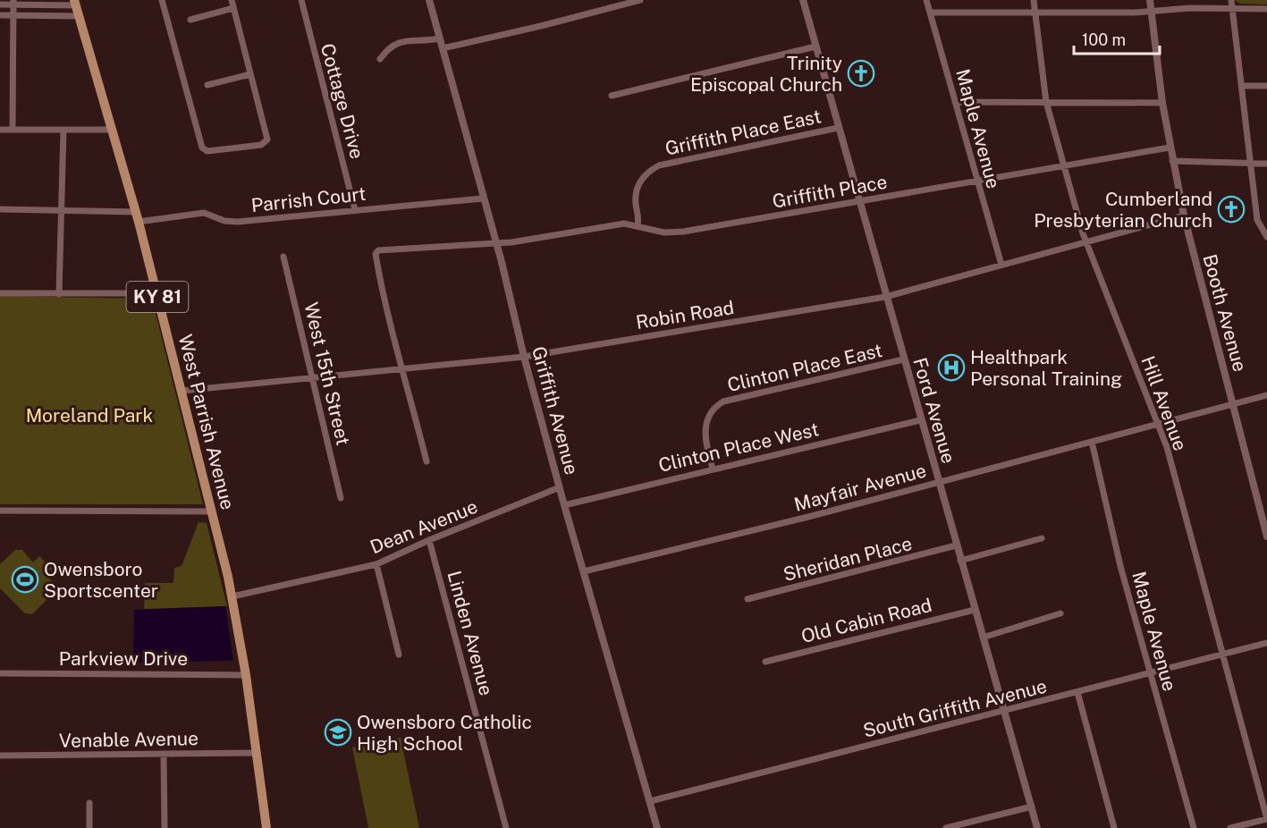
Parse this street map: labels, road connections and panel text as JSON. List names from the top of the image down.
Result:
{
  "streets": {
    "main road": ["KY 81", "West Parrish Avenue"],
    "street": [
      "Cottage Drive",
      "Maple Avenue",
      "Griffith Place East",
      "Griffith Place",
      "Parrish Court",
      "Booth Avenue",
      "Robin Road",
      "Clinton Place East",
      "West 15th Street",
      "Hill Avenue",
      "Griffith Avenue",
      "Ford Avenue",
      "Clinton Place West",
      "Mayfair Avenue",
      "Dean Avenue",
      "Sheridan Place",
      "Old Cabin Road",
      "Linden Avenue",
      "Parkview Drive",
      "South Griffith Avenue",
      "Venable Avenue"
    ]
  },
  "crossings": [
    ["Cottage Drive", "Parrish Court"],
    ["Maple Avenue", "Griffith Place"],
    ["Maple Avenue", "Robin Road"],
    ["Maple Avenue", "Mayfair Avenue"],
    ["Maple Avenue", "South Griffith Avenue"],
    ["Griffith Place East", "Griffith Place"],
    ["Griffith Place East", "Ford Avenue"],
    ["Griffith Place", "Booth Avenue"],
    ["Griffith Place", "Robin Road"],
    ["Griffith Place", "Hill Avenue"],
    ["Griffith Place", "Griffith Avenue"],
    ["Griffith Place", "Ford Avenue"],
    ["Parrish Court", "Griffith Avenue"],
    ["Parrish Court", "West Parrish Avenue"],
    ["Booth Avenue", "Robin Road"],
    ["Booth Avenue", "Mayfair Avenue"],
    ["Robin Road", "West 15th Street"],
    ["Robin Road", "Hill Avenue"],
    ["Robin Road", "Griffith Avenue"],
    ["Robin Road", "Ford Avenue"],
    ["Robin Road", "West Parrish Avenue"],
    ["Clinton Place East", "Ford Avenue"],
    ["Clinton Place East", "Clinton Place West"],
    ["Hill Avenue", "Mayfair Avenue"],
    ["Hill Avenue", "South Griffith Avenue"],
    ["Griffith Avenue", "Clinton Place West"],
    ["Griffith Avenue", "Mayfair Avenue"],
    ["Griffith Avenue", "Dean Avenue"],
    ["Griffith Avenue", "South Griffith Avenue"],
    ["Ford Avenue", "Clinton Place West"],
    ["Ford Avenue", "Mayfair Avenue"],
    ["Ford Avenue", "Sheridan Place"],
    ["Ford Avenue", "Old Cabin Road"],
    ["Ford Avenue", "South Griffith Avenue"],
    ["West Parrish Avenue", "Dean Avenue"],
    ["West Parrish Avenue", "Parkview Drive"],
    ["West Parrish Avenue", "Venable Avenue"],
    ["Dean Avenue", "Linden Avenue"]
  ],
  "parks": ["Moreland Park"],
  "places": {
    "church": ["Trinity Episcopal Church", "Cumberland Presbyterian Church"],
    "hospital": ["Healthpark Personal Training"],
    "sports": ["Owensboro Sportscenter"],
    "school or university": ["Owensboro Catholic High School"]
  },
  "scale_bar": "100 m"
}
